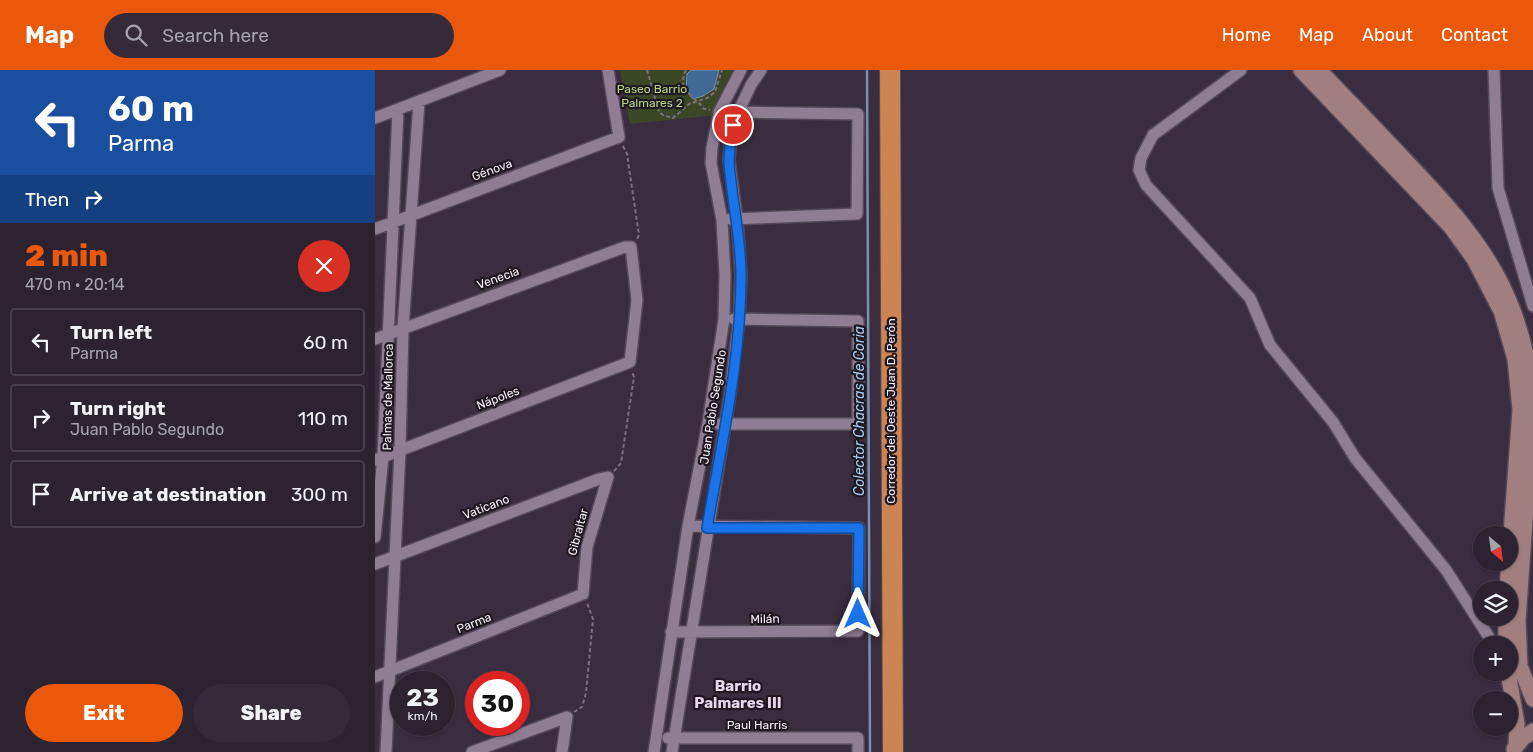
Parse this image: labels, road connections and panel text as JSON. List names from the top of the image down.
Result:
{
  "streets": {
    "highway": ["Corredor del Oeste Juan D. Perón"],
    "street": [
      "Génova",
      "Venecia",
      "Palmas de Mallorca",
      "Nápoles",
      "Juan Pablo Segundo",
      "Vaticano",
      "Gibraltar",
      "Milán",
      "Parma",
      "Paul Harris"
    ]
  },
  "crossings": [
    ["Génova", "Palmas de Mallorca"],
    ["Venecia", "Palmas de Mallorca"],
    ["Palmas de Mallorca", "Nápoles"],
    ["Palmas de Mallorca", "Vaticano"],
    ["Palmas de Mallorca", "Parma"],
    ["Juan Pablo Segundo", "Milán"],
    ["Juan Pablo Segundo", "Paul Harris"],
    ["Vaticano", "Gibraltar"],
    ["Gibraltar", "Parma"]
  ],
  "districts": ["Barrio Palmares III"],
  "water": ["Colector Chacras de Coria"],
  "parks": ["Paseo Barrio Palmares 2"],
  "north": "bottom right",
  "page": {
    "header": "Map",
    "search": "Search here",
    "nav": [
      "Home",
      "Map",
      "About",
      "Contact"
    ],
    "turn": ["60 m", "Parma"],
    "then": "Then",
    "heading": ["2 min", "470 m · 20:14"],
    "list": [
      {
        "name": "Turn left",
        "note": "Parma",
        "value": "60 m"
      },
      {
        "name": "Turn right",
        "note": "Juan Pablo Segundo",
        "value": "110 m"
      },
      {
        "name": "Arrive at destination",
        "value": "300 m"
      }
    ],
    "map_buttons": ["+", "−"],
    "speed": "23 km/h",
    "limit": "30",
    "buttons": ["Exit", "Share"]
  }
}
